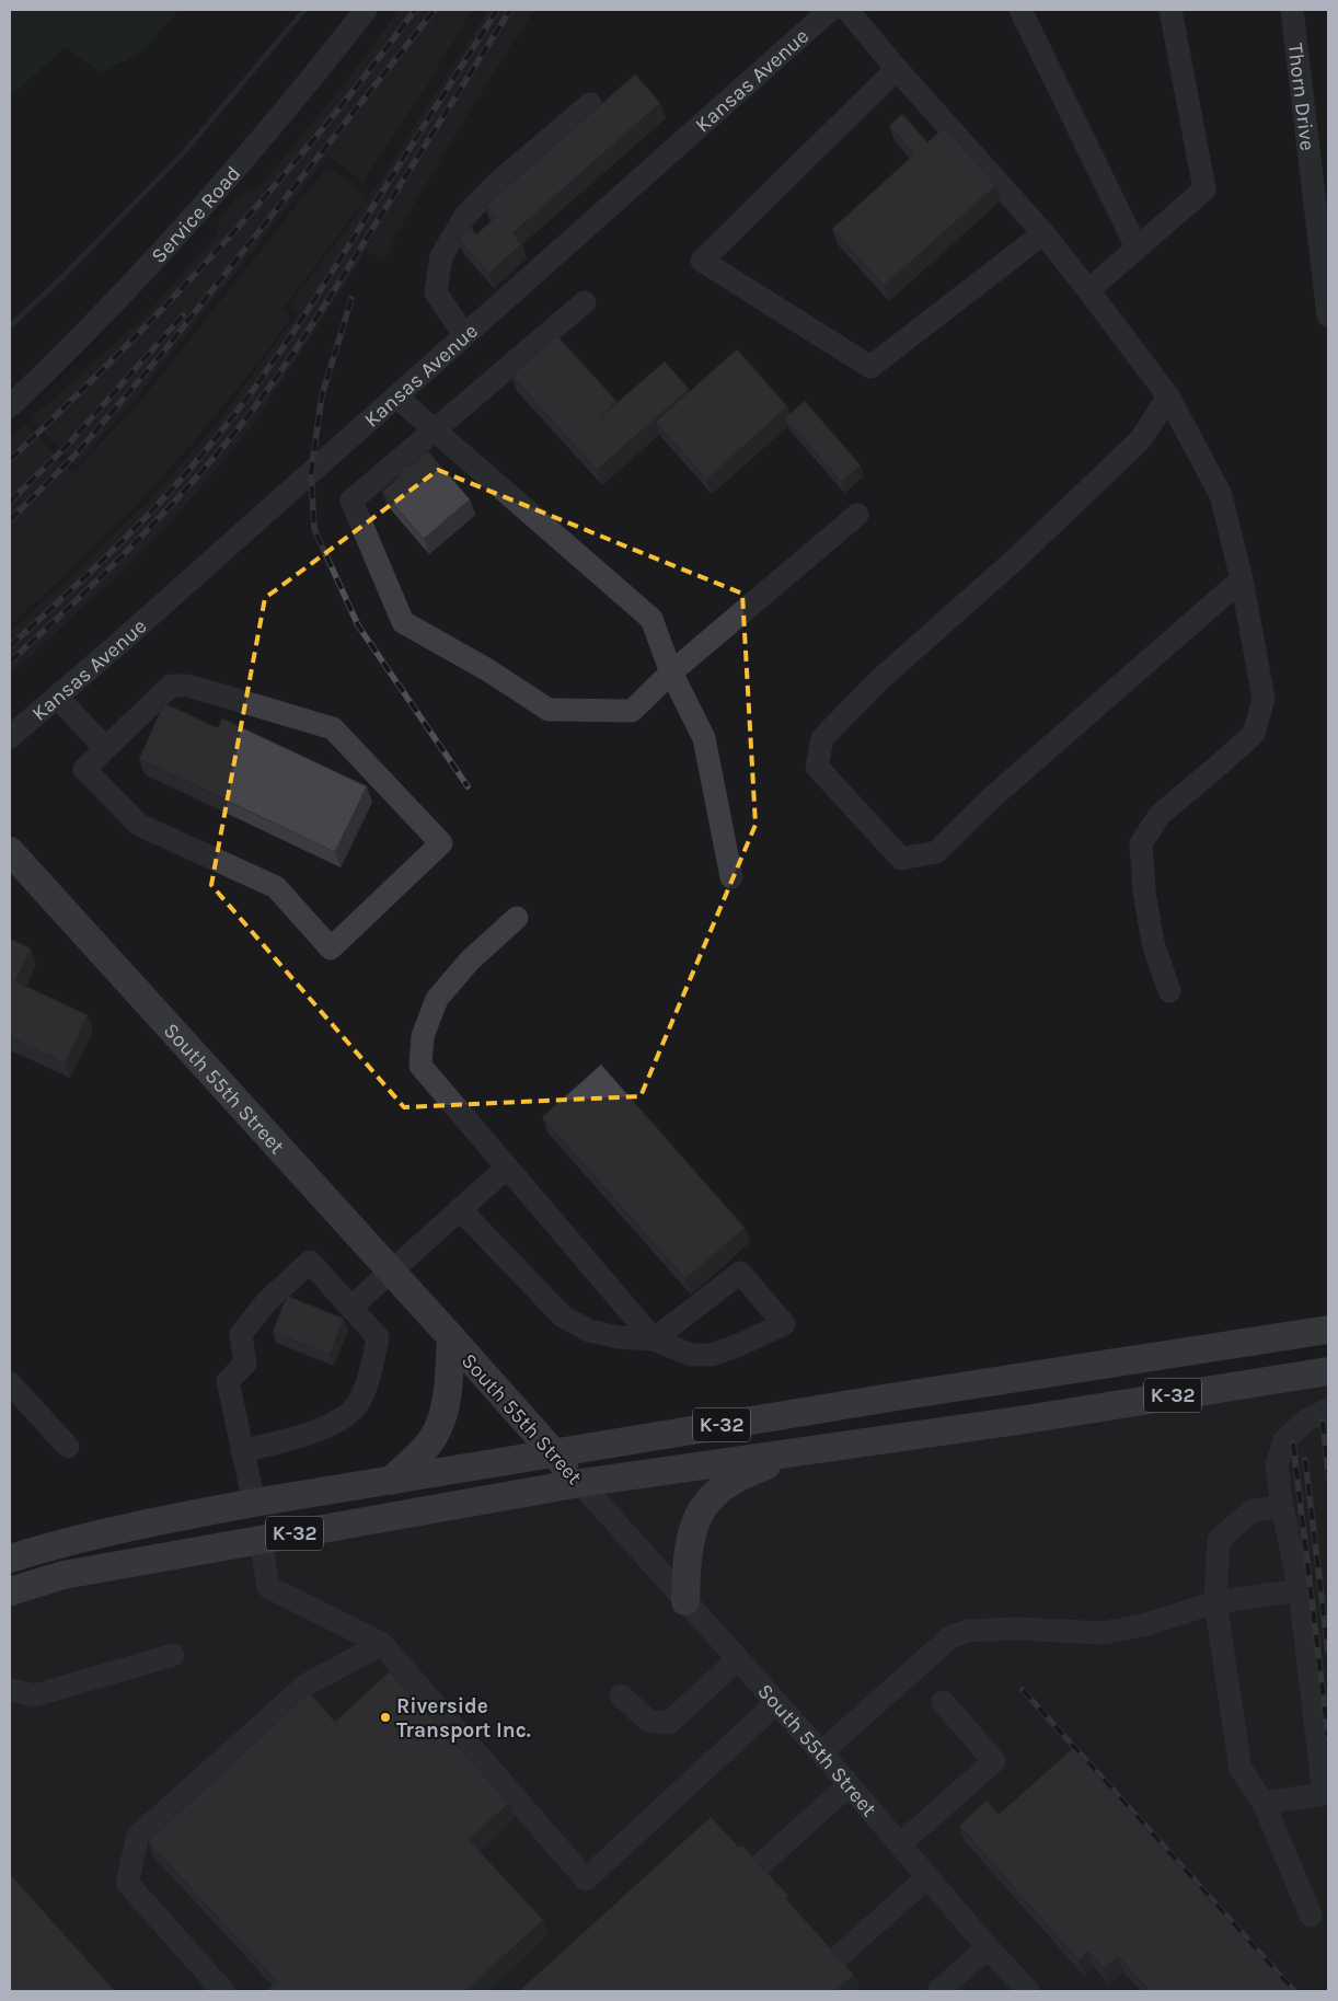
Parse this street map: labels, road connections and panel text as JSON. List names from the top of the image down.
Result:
{
  "streets": {
    "main road": ["South 55th Street", "K-32"],
    "street": ["Kansas Avenue", "Thorn Drive", "Service Road"]
  },
  "crossings": [
    ["South 55th Street", "K-32"]
  ],
  "places": ["Riverside Transport Inc."]
}
